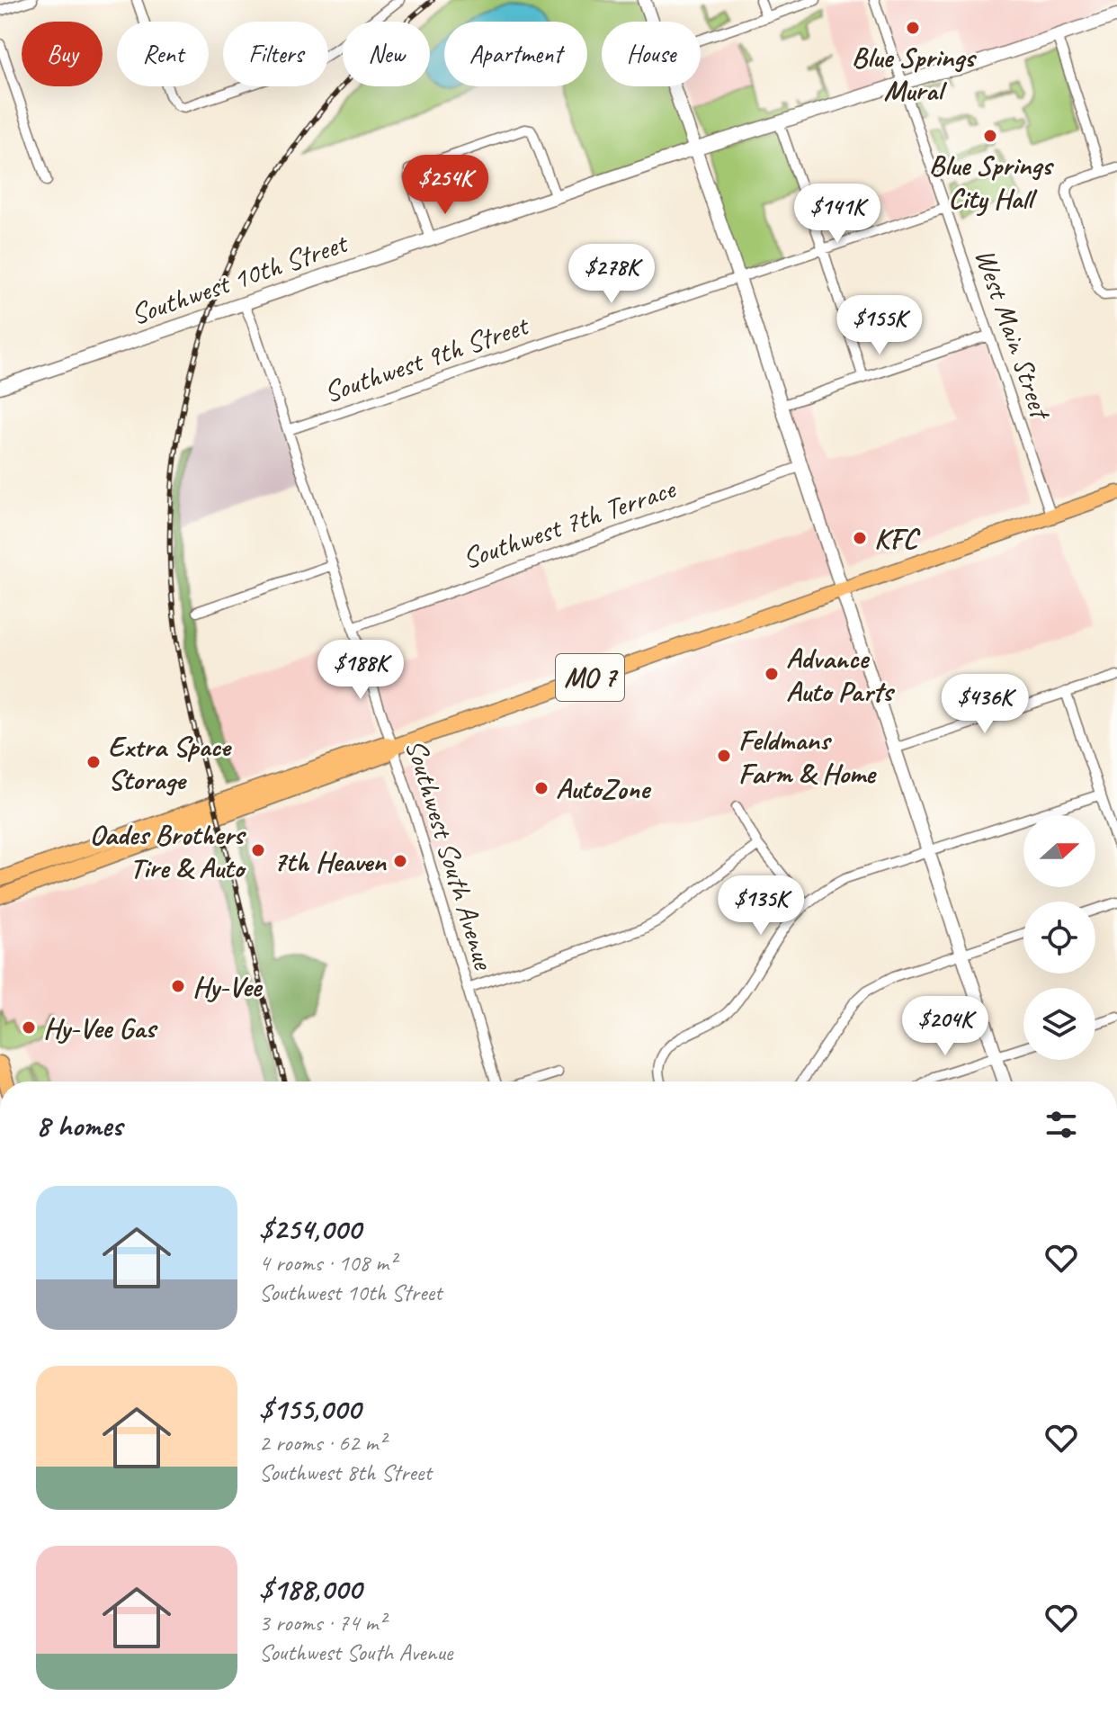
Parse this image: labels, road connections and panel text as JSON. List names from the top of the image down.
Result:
{
  "streets": {
    "main road": ["MO 7"],
    "street": [
      "Southwest 10th Street",
      "West Main Street",
      "Southwest 9th Street",
      "Southwest 7th Terrace",
      "Southwest South Avenue"
    ]
  },
  "crossings": [
    ["Southwest 10th Street", "West Main Street"],
    ["Southwest 10th Street", "Southwest South Avenue"],
    ["West Main Street", "Southwest 9th Street"],
    ["West Main Street", "MO 7"],
    ["Southwest 9th Street", "Southwest South Avenue"],
    ["Southwest 7th Terrace", "Southwest South Avenue"],
    ["MO 7", "Southwest South Avenue"]
  ],
  "places": [
    "Blue Springs Mural",
    "Blue Springs City Hall",
    "KFC",
    "Advance Auto Parts",
    "Feldmans Farm & Home",
    "Extra Space Storage",
    "AutoZone",
    "Oades Brothers Tire & Auto",
    "7th Heaven",
    "Hy-Vee",
    "Hy-Vee Gas"
  ],
  "north": "right",
  "page": {
    "chip": [
      "Buy",
      "Rent",
      "Filters",
      "New",
      "Apartment",
      "House"
    ],
    "price": [
      "$254K",
      "$141K",
      "$278K",
      "$155K",
      "$188K",
      "$436K",
      "$135K",
      "$204K"
    ],
    "heading": "8 homes",
    "list": [
      {
        "name": "$254,000",
        "note": "4 rooms · 108 m² · Southwest 10th Street"
      },
      {
        "name": "$155,000",
        "note": "2 rooms · 62 m² · Southwest 8th Street"
      },
      {
        "name": "$188,000",
        "note": "3 rooms · 74 m² · Southwest South Avenue"
      }
    ]
  }
}
